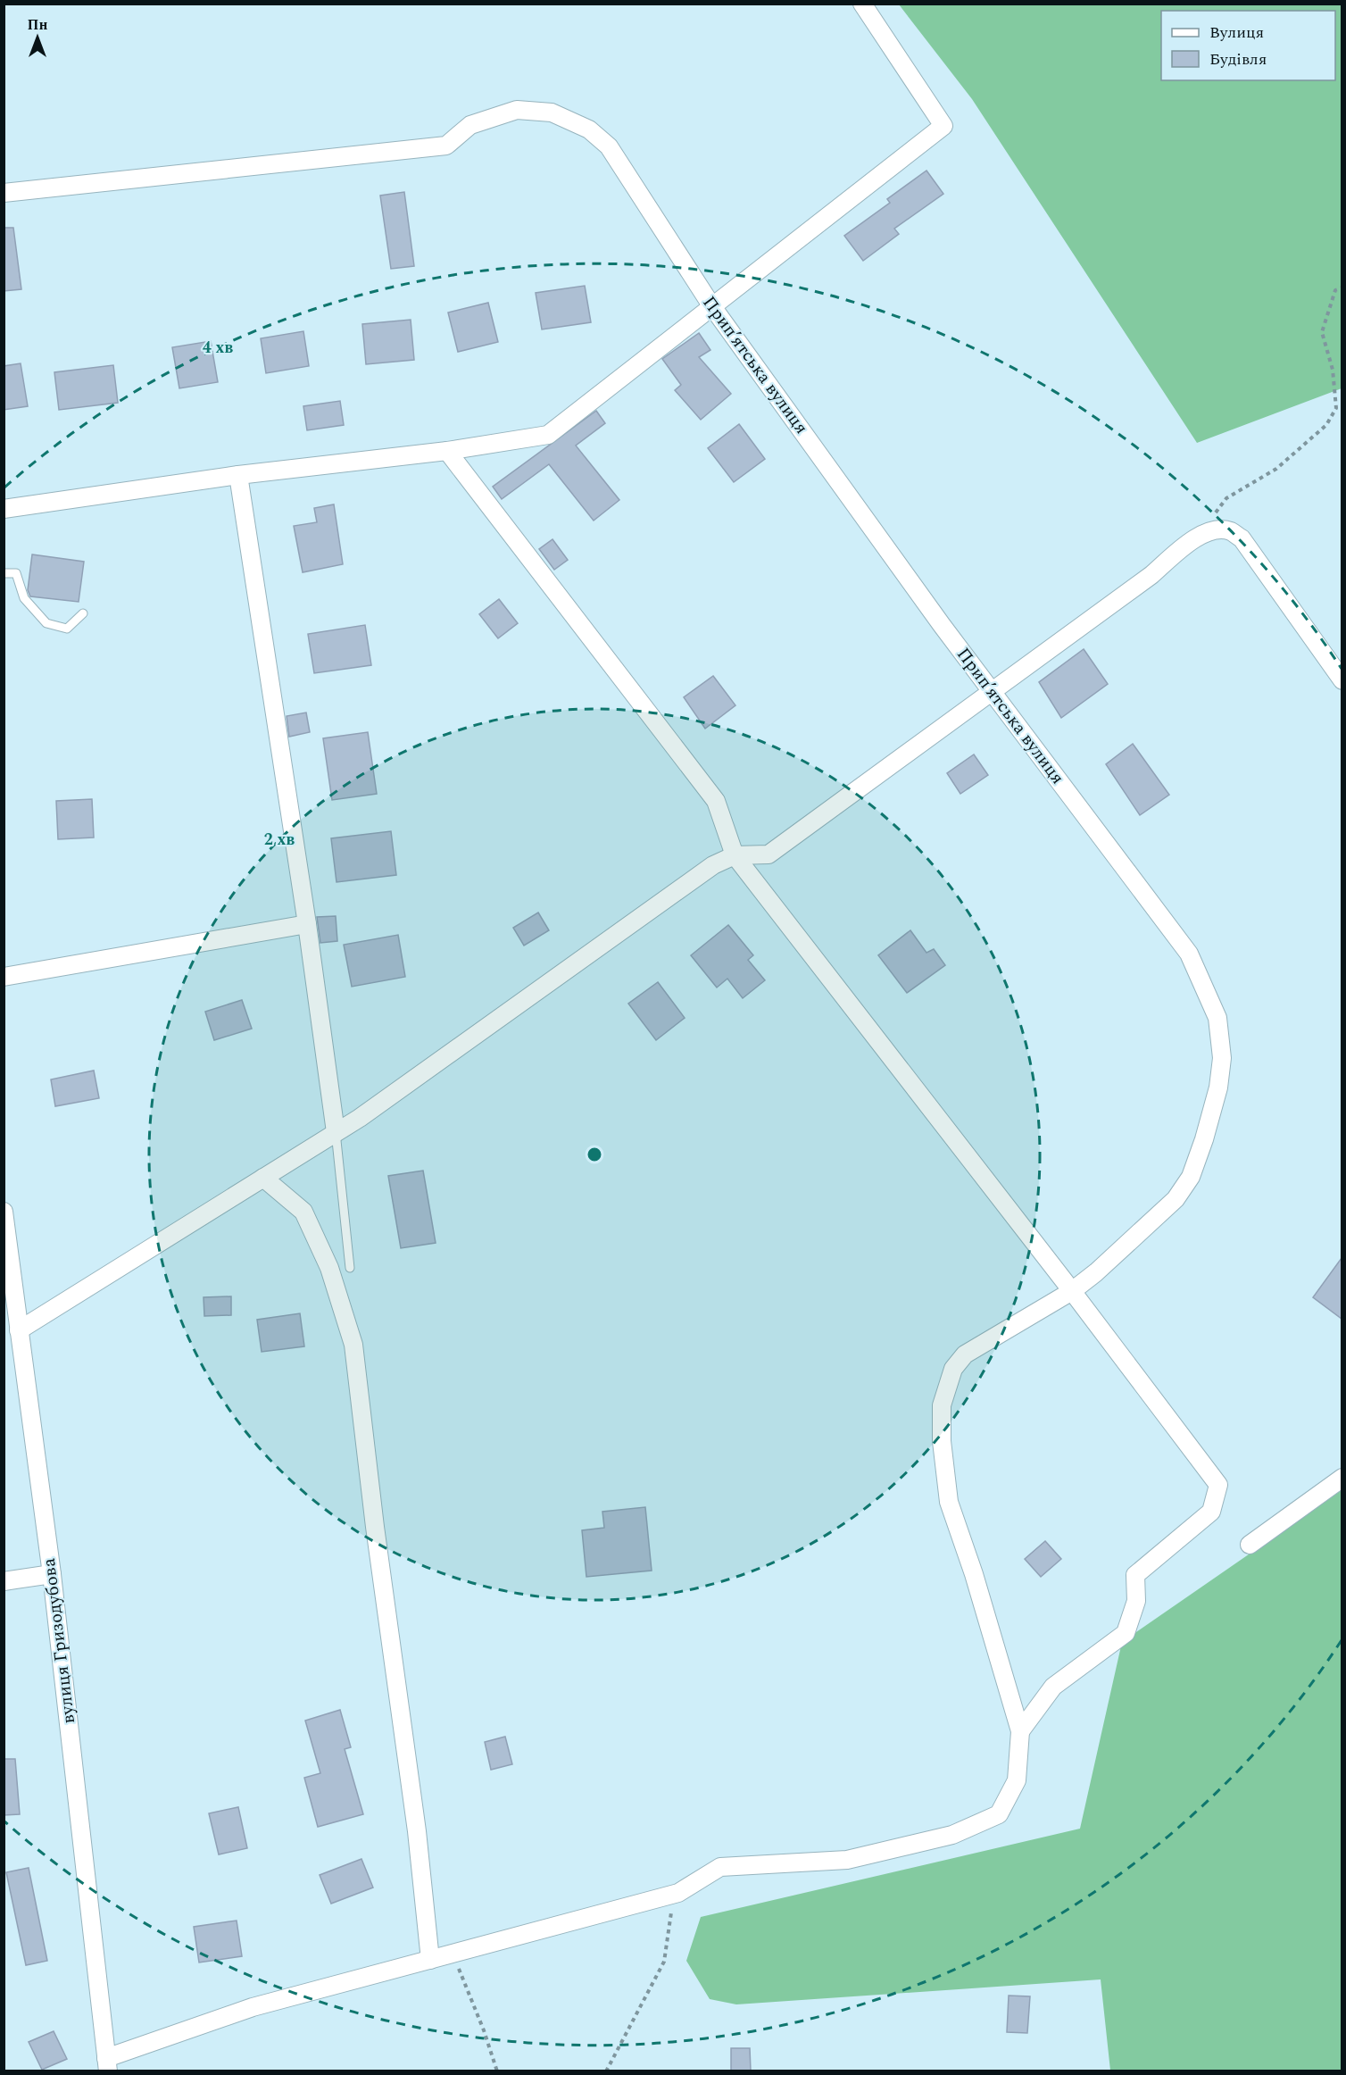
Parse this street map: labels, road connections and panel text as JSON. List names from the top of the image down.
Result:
{
  "streets": {
    "street": ["Прип’ятська вулиця", "вулиця Гризодубова"]
  },
  "legend": ["Вулиця", "Будівля"],
  "north": "top",
  "rings": ["4 хв", "2 хв"]
}
